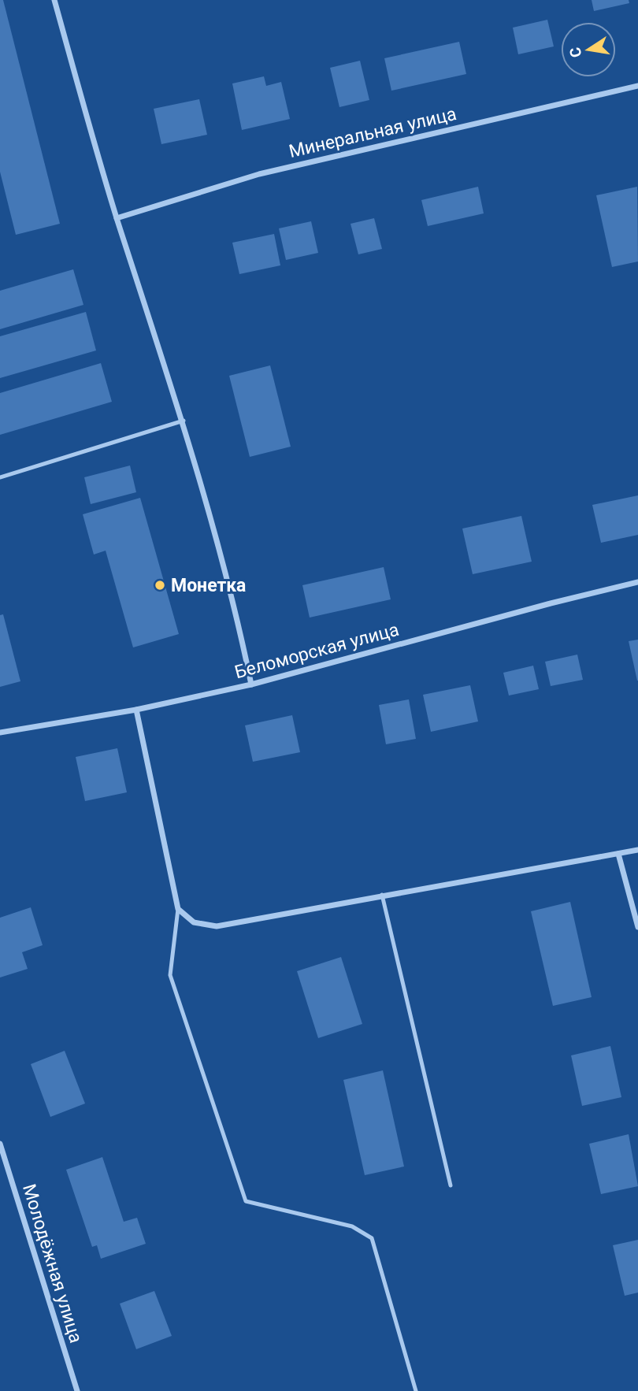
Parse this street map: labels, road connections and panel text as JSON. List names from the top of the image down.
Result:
{
  "streets": {
    "street": ["Минеральная улица", "Беломорская улица", "Молодёжная улица"]
  },
  "places": ["Монетка"],
  "north": "left"
}
